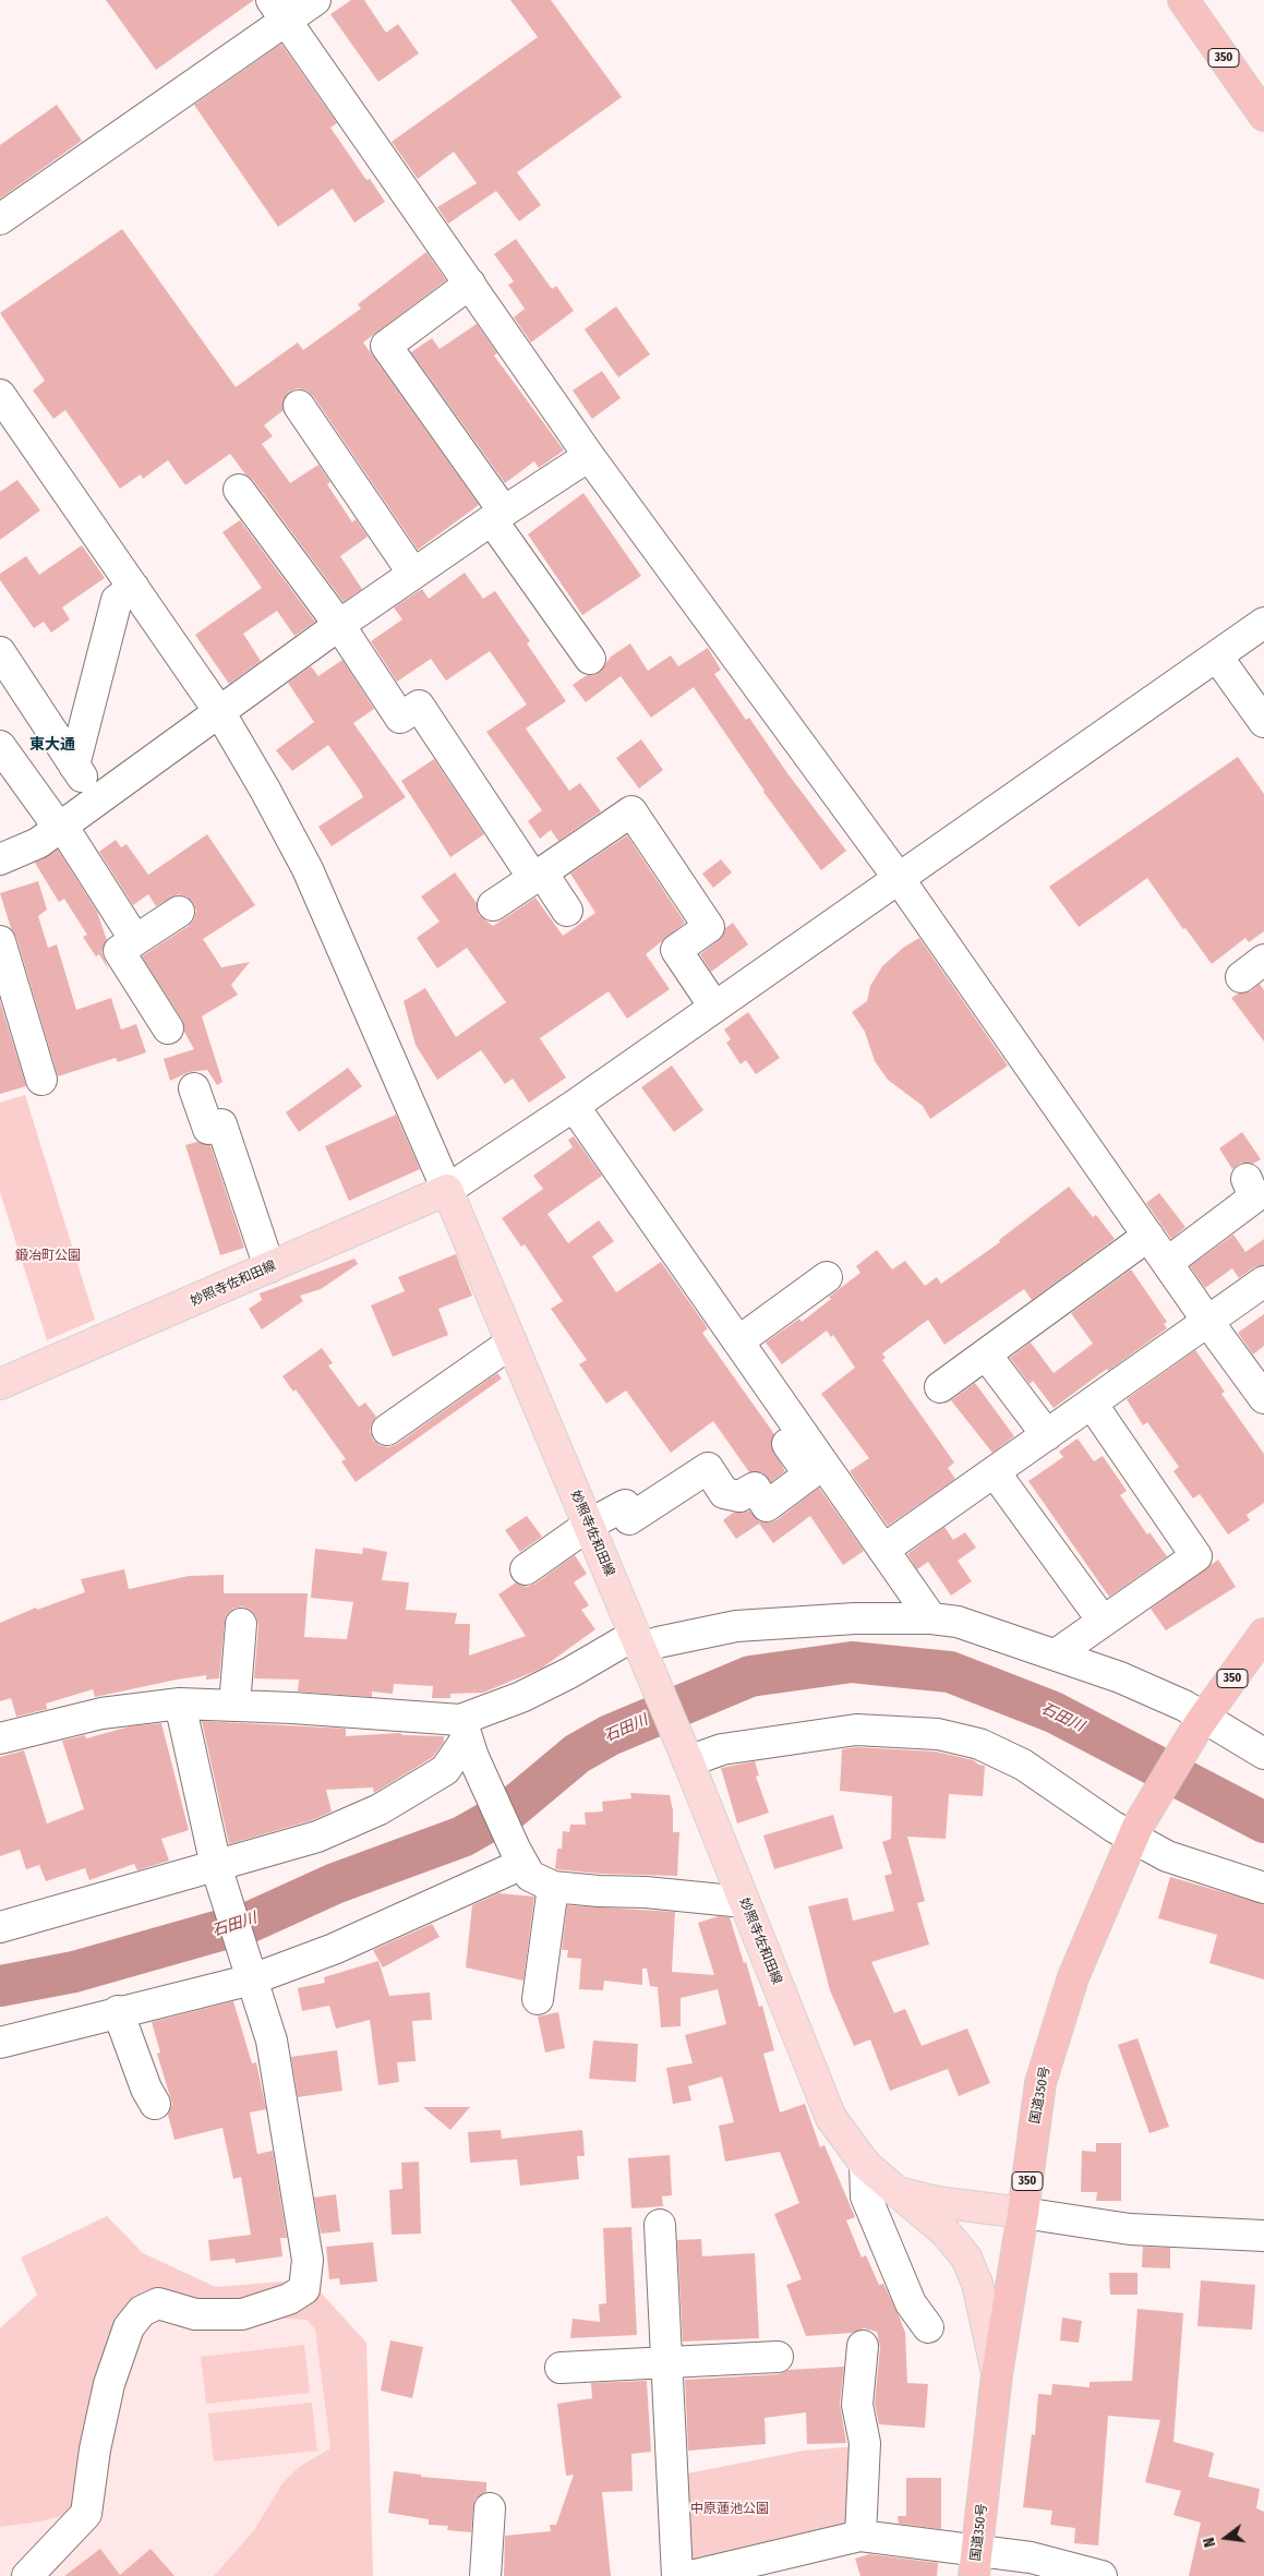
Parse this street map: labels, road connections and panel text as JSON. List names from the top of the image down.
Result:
{
  "streets": {
    "highway": ["350", "国道350号"],
    "main road": ["妙照寺佐和田線"]
  },
  "crossings": [
    ["妙照寺佐和田線", "国道350号"]
  ],
  "districts": ["東大通"],
  "water": ["石田川"],
  "parks": ["鍛冶町公園", "中原蓮池公園"],
  "north": "left"
}
